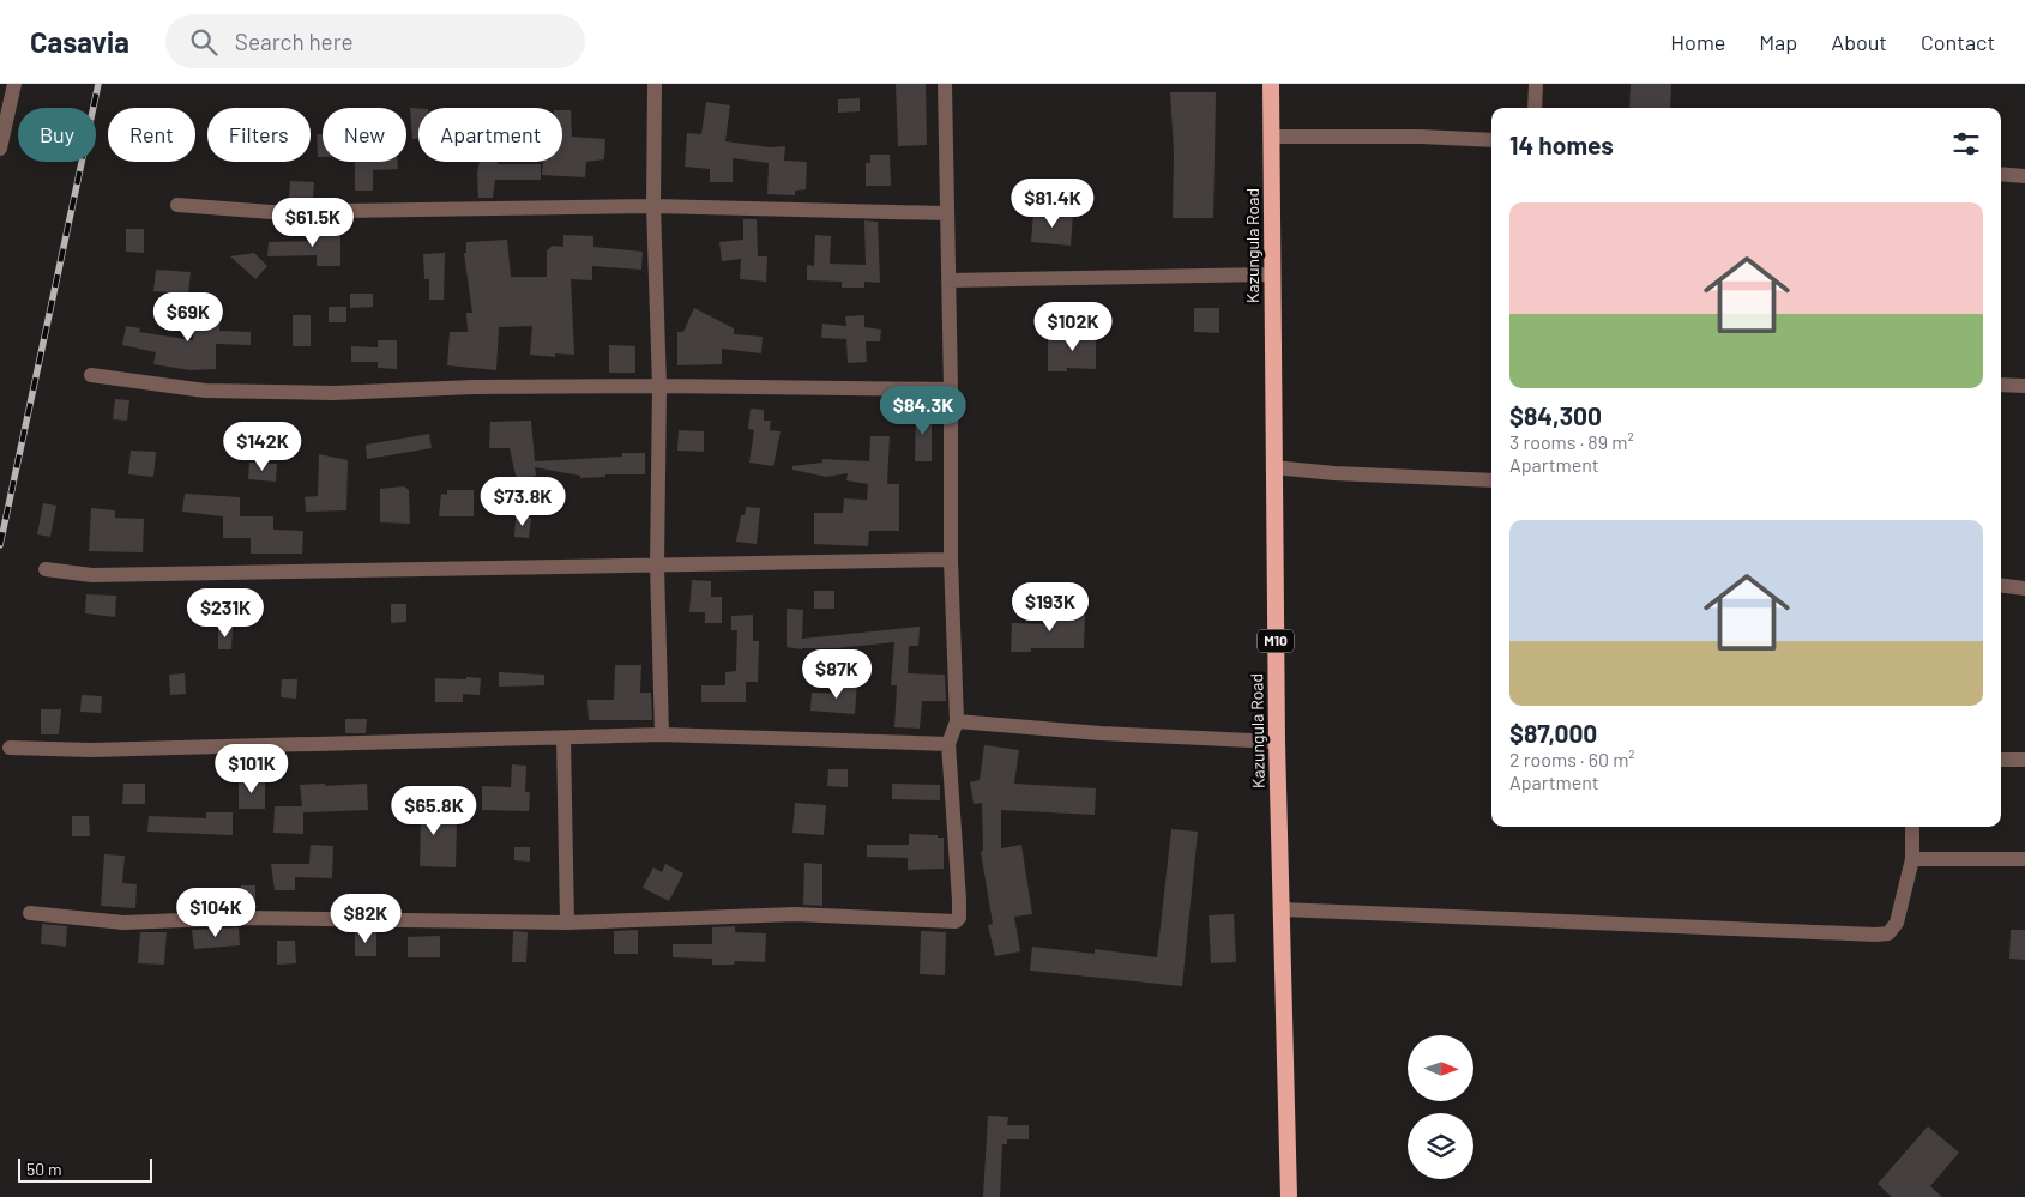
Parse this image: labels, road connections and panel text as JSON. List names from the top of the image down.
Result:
{
  "streets": {
    "highway": ["Kazungula Road", "M10"]
  },
  "scale_bar": "50 m",
  "north": "right",
  "page": {
    "header": "Casavia",
    "search": "Search here",
    "nav": [
      "Home",
      "Map",
      "About",
      "Contact"
    ],
    "chip": [
      "Buy",
      "Rent",
      "Filters",
      "New",
      "Apartment"
    ],
    "heading": "14 homes",
    "price": [
      "$81.4K",
      "$61.5K",
      "$69K",
      "$102K",
      "$84.3K",
      "$142K",
      "$73.8K",
      "$193K",
      "$231K",
      "$87K",
      "$101K",
      "$65.8K",
      "$104K",
      "$82K"
    ],
    "list": [
      {
        "name": "$84,300",
        "note": "3 rooms · 89 m² · Apartment"
      },
      {
        "name": "$87,000",
        "note": "2 rooms · 60 m² · Apartment"
      }
    ],
    "scale": "50 m"
  }
}
